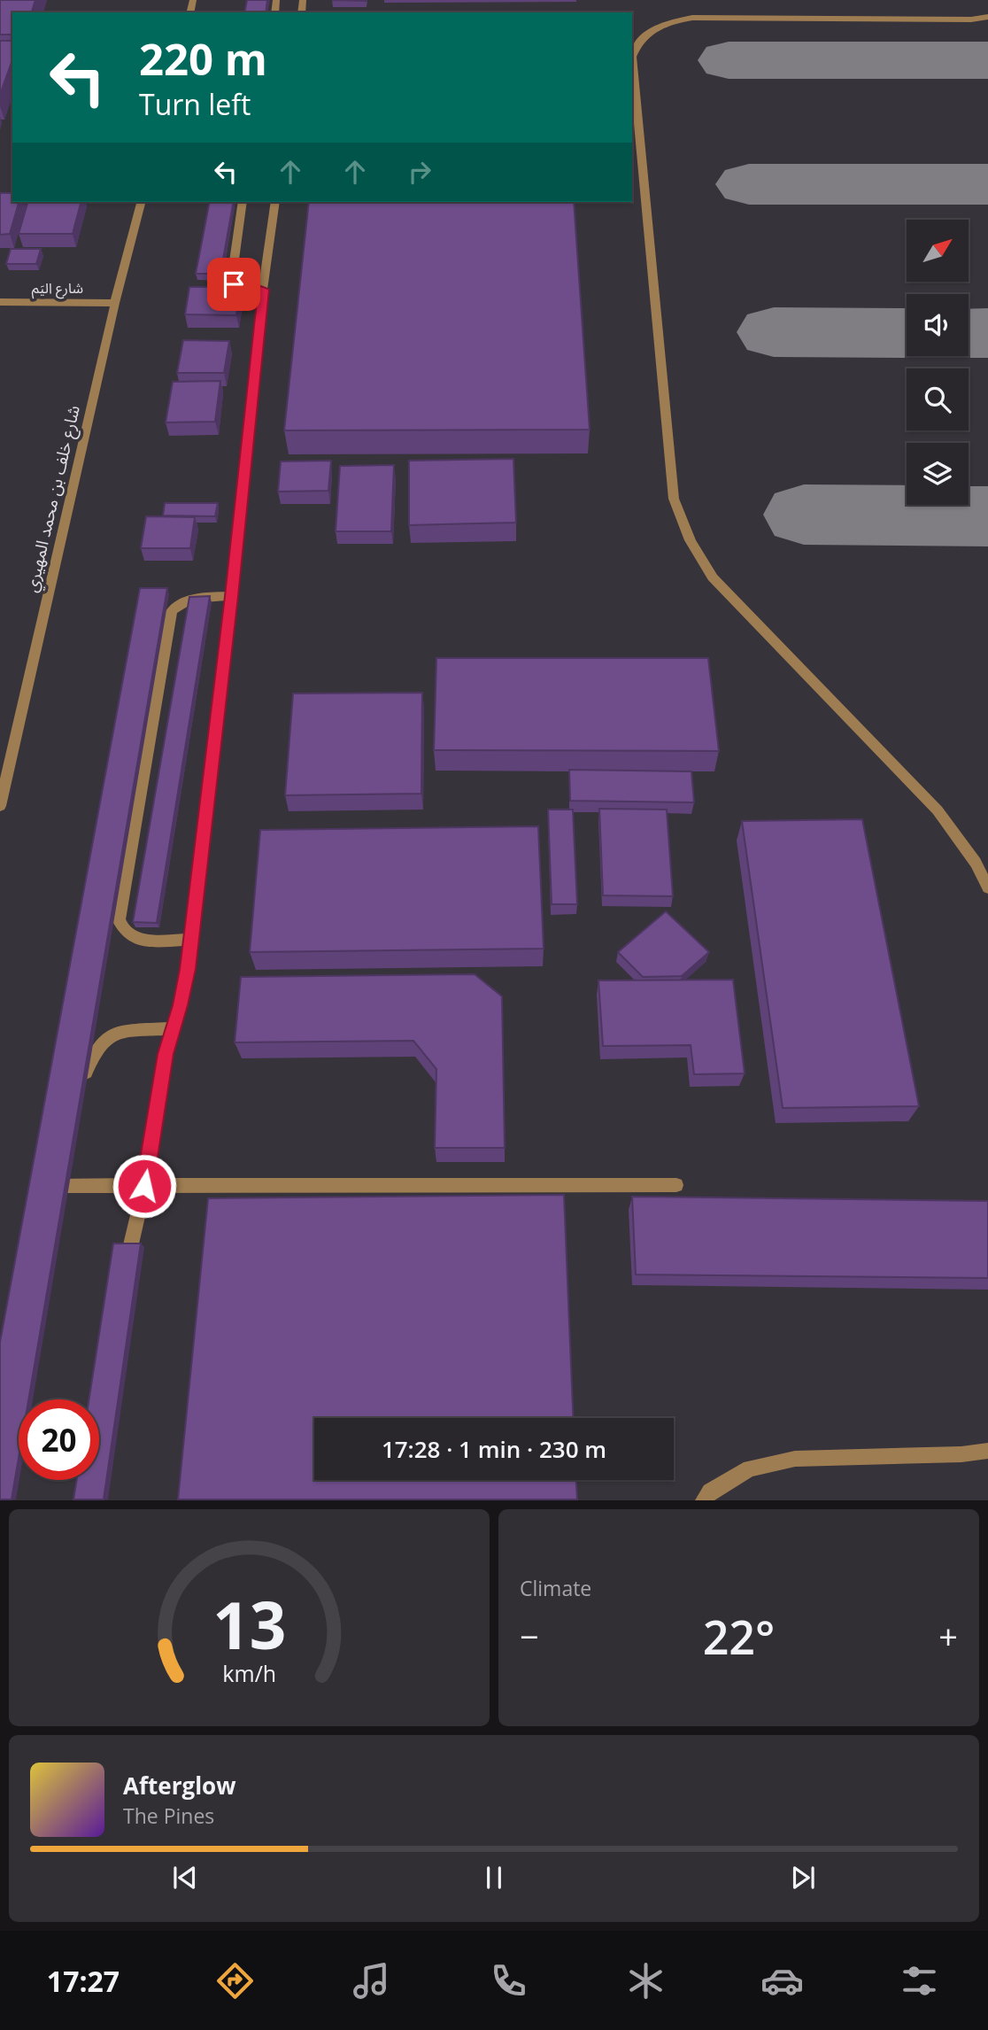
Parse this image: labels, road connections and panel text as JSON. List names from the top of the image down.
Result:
{
  "streets": {
    "street": ["شارع اليَم", "شارع خلف بن محمد المهيري"]
  },
  "crossings": [
    ["شارع اليَم", "شارع خلف بن محمد المهيري"]
  ],
  "north": "top right",
  "page": {
    "turn": ["220 m", "Turn left"],
    "limit": "20",
    "trip": "17:28 · 1 min · 230 m",
    "tile": "Climate",
    "heat": ["−", "22°", "+"],
    "song": ["Afterglow", "The Pines"],
    "tabs": "17:27",
    "gauge": ["13", "km/h"]
  }
}
